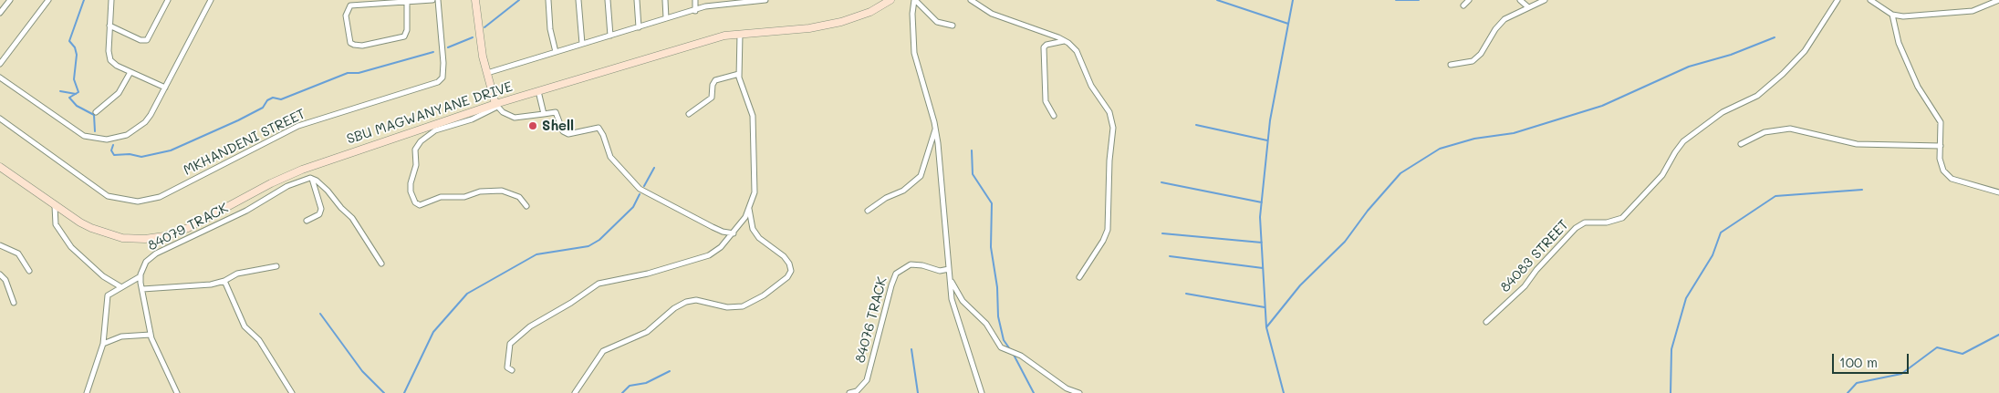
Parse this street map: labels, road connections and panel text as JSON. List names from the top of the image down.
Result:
{
  "streets": {
    "main road": ["SBU MAGWANYANE DRIVE"],
    "street": [
      "MKHANDENI STREET",
      "84079 TRACK",
      "84083 STREET",
      "84076 TRACK"
    ]
  },
  "places": ["Shell"],
  "scale_bar": "100 m"
}
